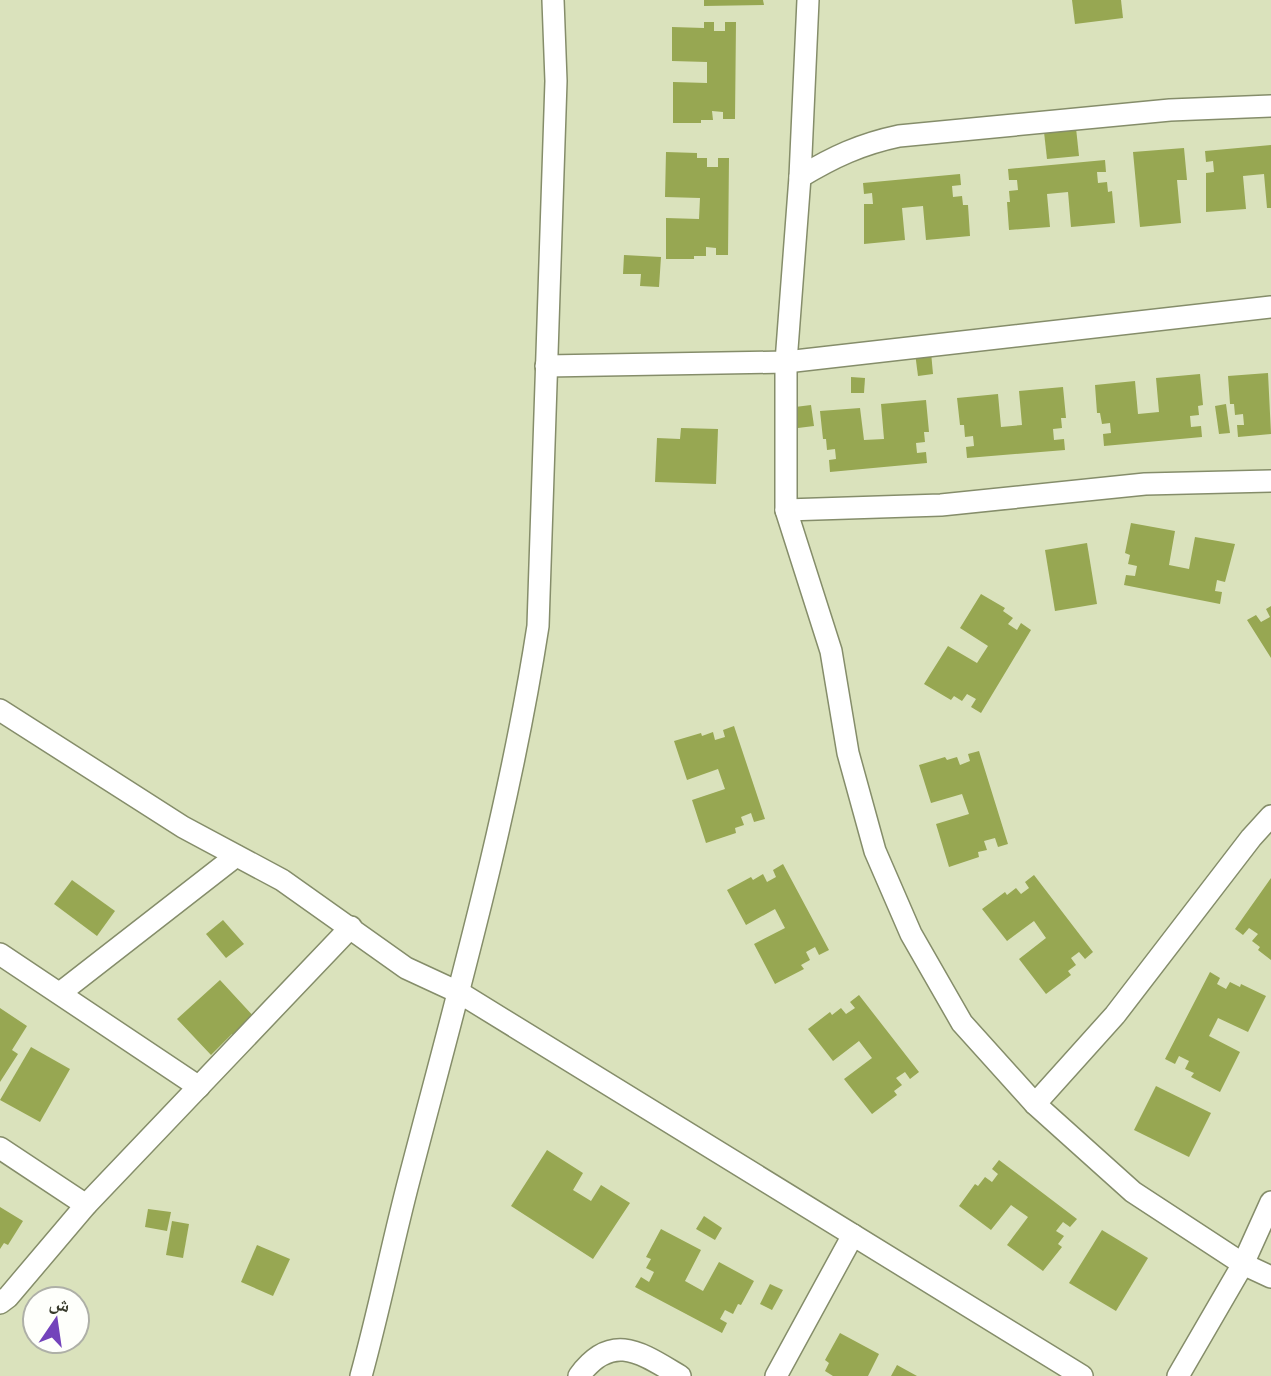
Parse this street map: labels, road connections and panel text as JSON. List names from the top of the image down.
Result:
{
  "north": "top"
}
